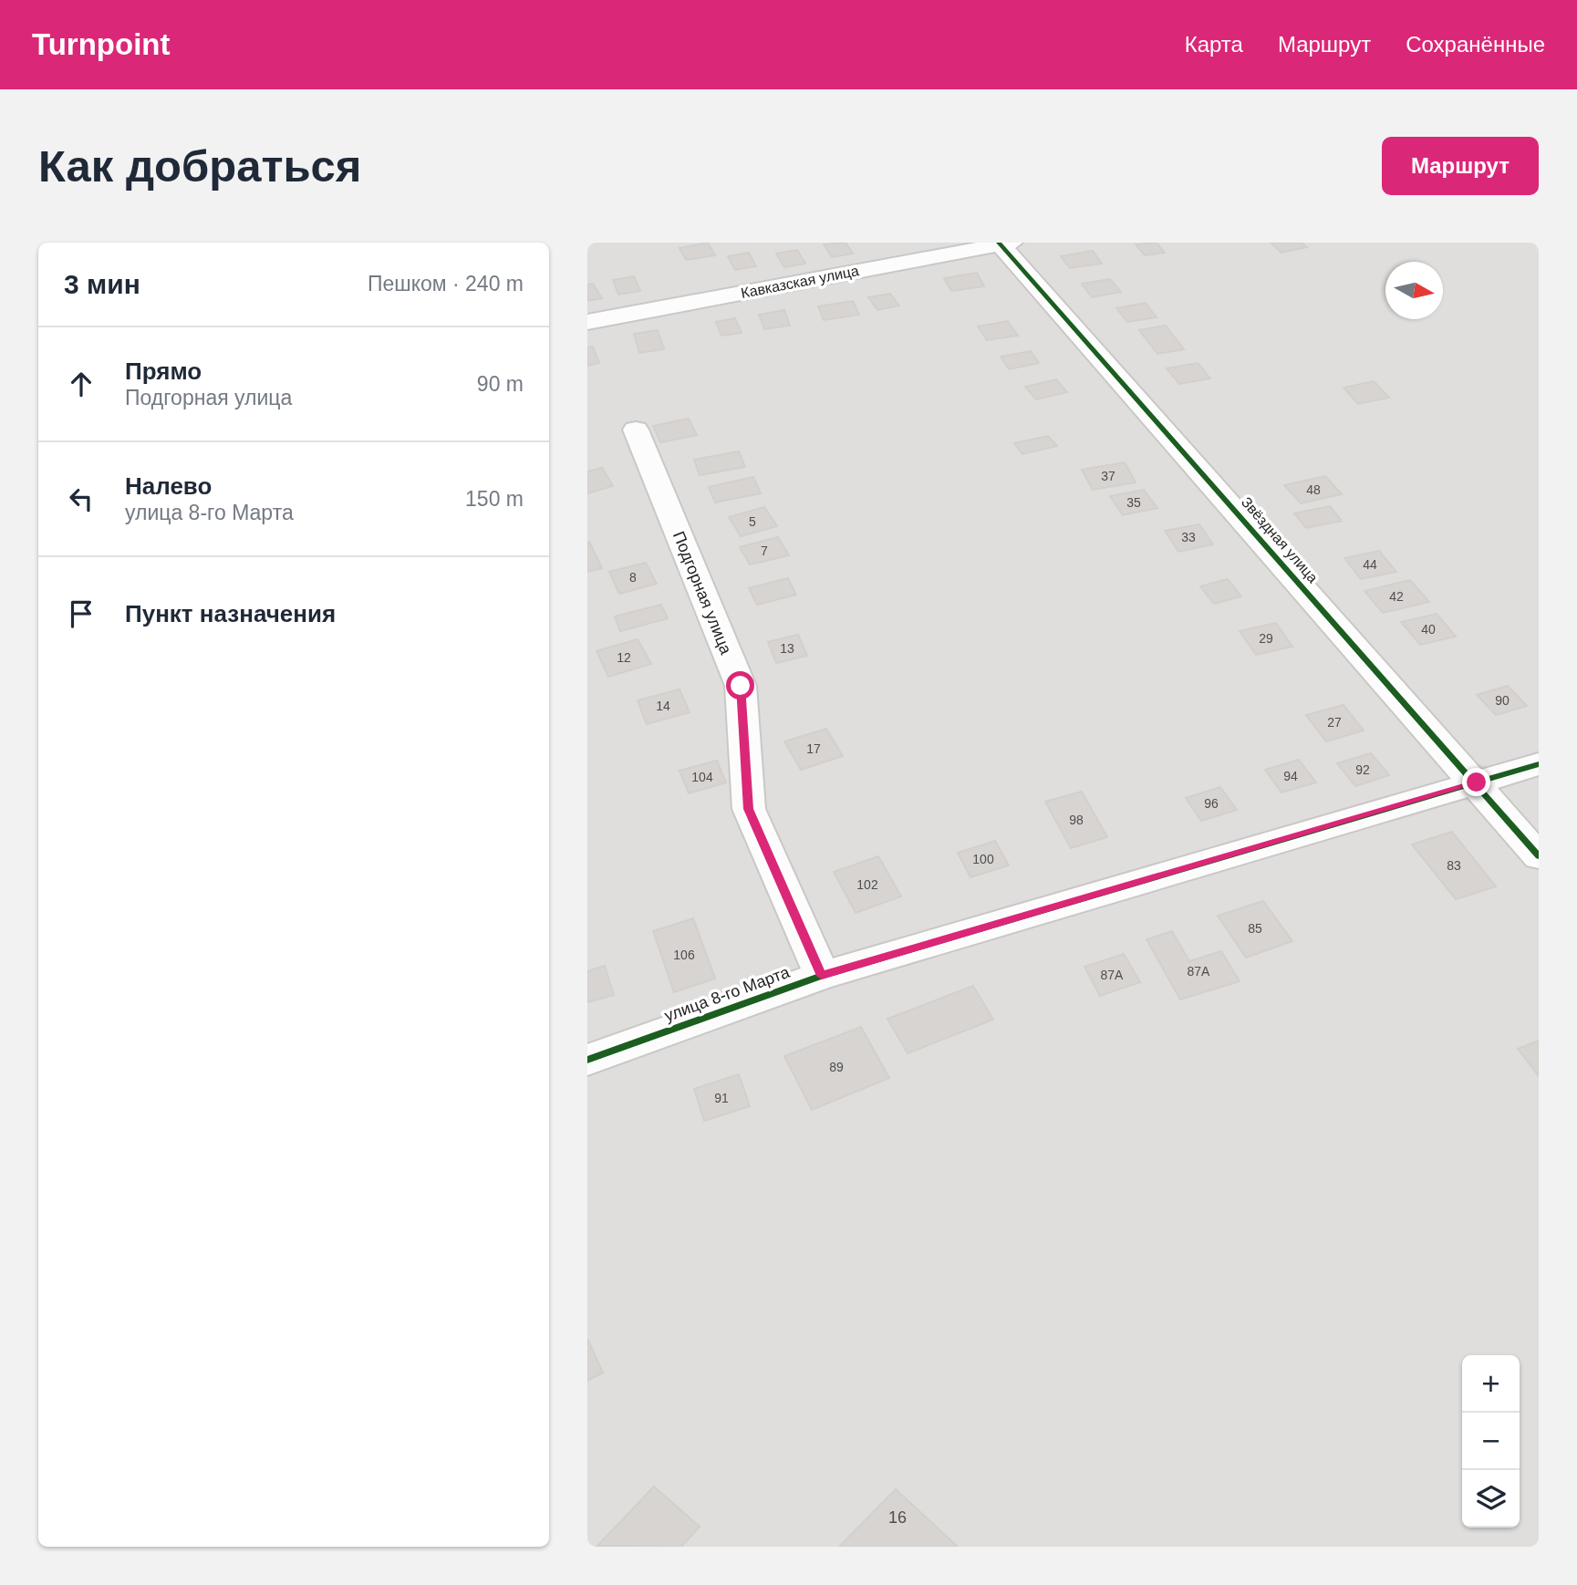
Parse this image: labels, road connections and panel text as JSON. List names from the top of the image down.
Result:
{
  "streets": {
    "street": [
      "Кавказская улица",
      "Звёздная улица",
      "Подгорная улица",
      "улица 8-го Марта"
    ]
  },
  "crossings": [
    ["Кавказская улица", "Звёздная улица"],
    ["Звёздная улица", "улица 8-го Марта"],
    ["Подгорная улица", "улица 8-го Марта"]
  ],
  "house_numbers": [
    "37",
    "48",
    "35",
    "5",
    "33",
    "7",
    "44",
    "8",
    "42",
    "40",
    "29",
    "13",
    "12",
    "90",
    "14",
    "27",
    "17",
    "92",
    "94",
    "104",
    "96",
    "98",
    "100",
    "83",
    "102",
    "85",
    "106",
    "87А",
    "87А",
    "89",
    "91",
    "16"
  ],
  "north": "right",
  "page": {
    "header": "Turnpoint",
    "nav": ["Карта", "Маршрут", "Сохранённые"],
    "buttons": "Маршрут",
    "title": "Как добраться",
    "heading": ["3 мин", "Пешком · 240 m"],
    "list": [
      ["Прямо", "Подгорная улица", "90 m"],
      ["Налево", "улица 8-го Марта", "150 m"],
      "Пункт назначения"
    ],
    "map_buttons": ["+", "−"]
  }
}
